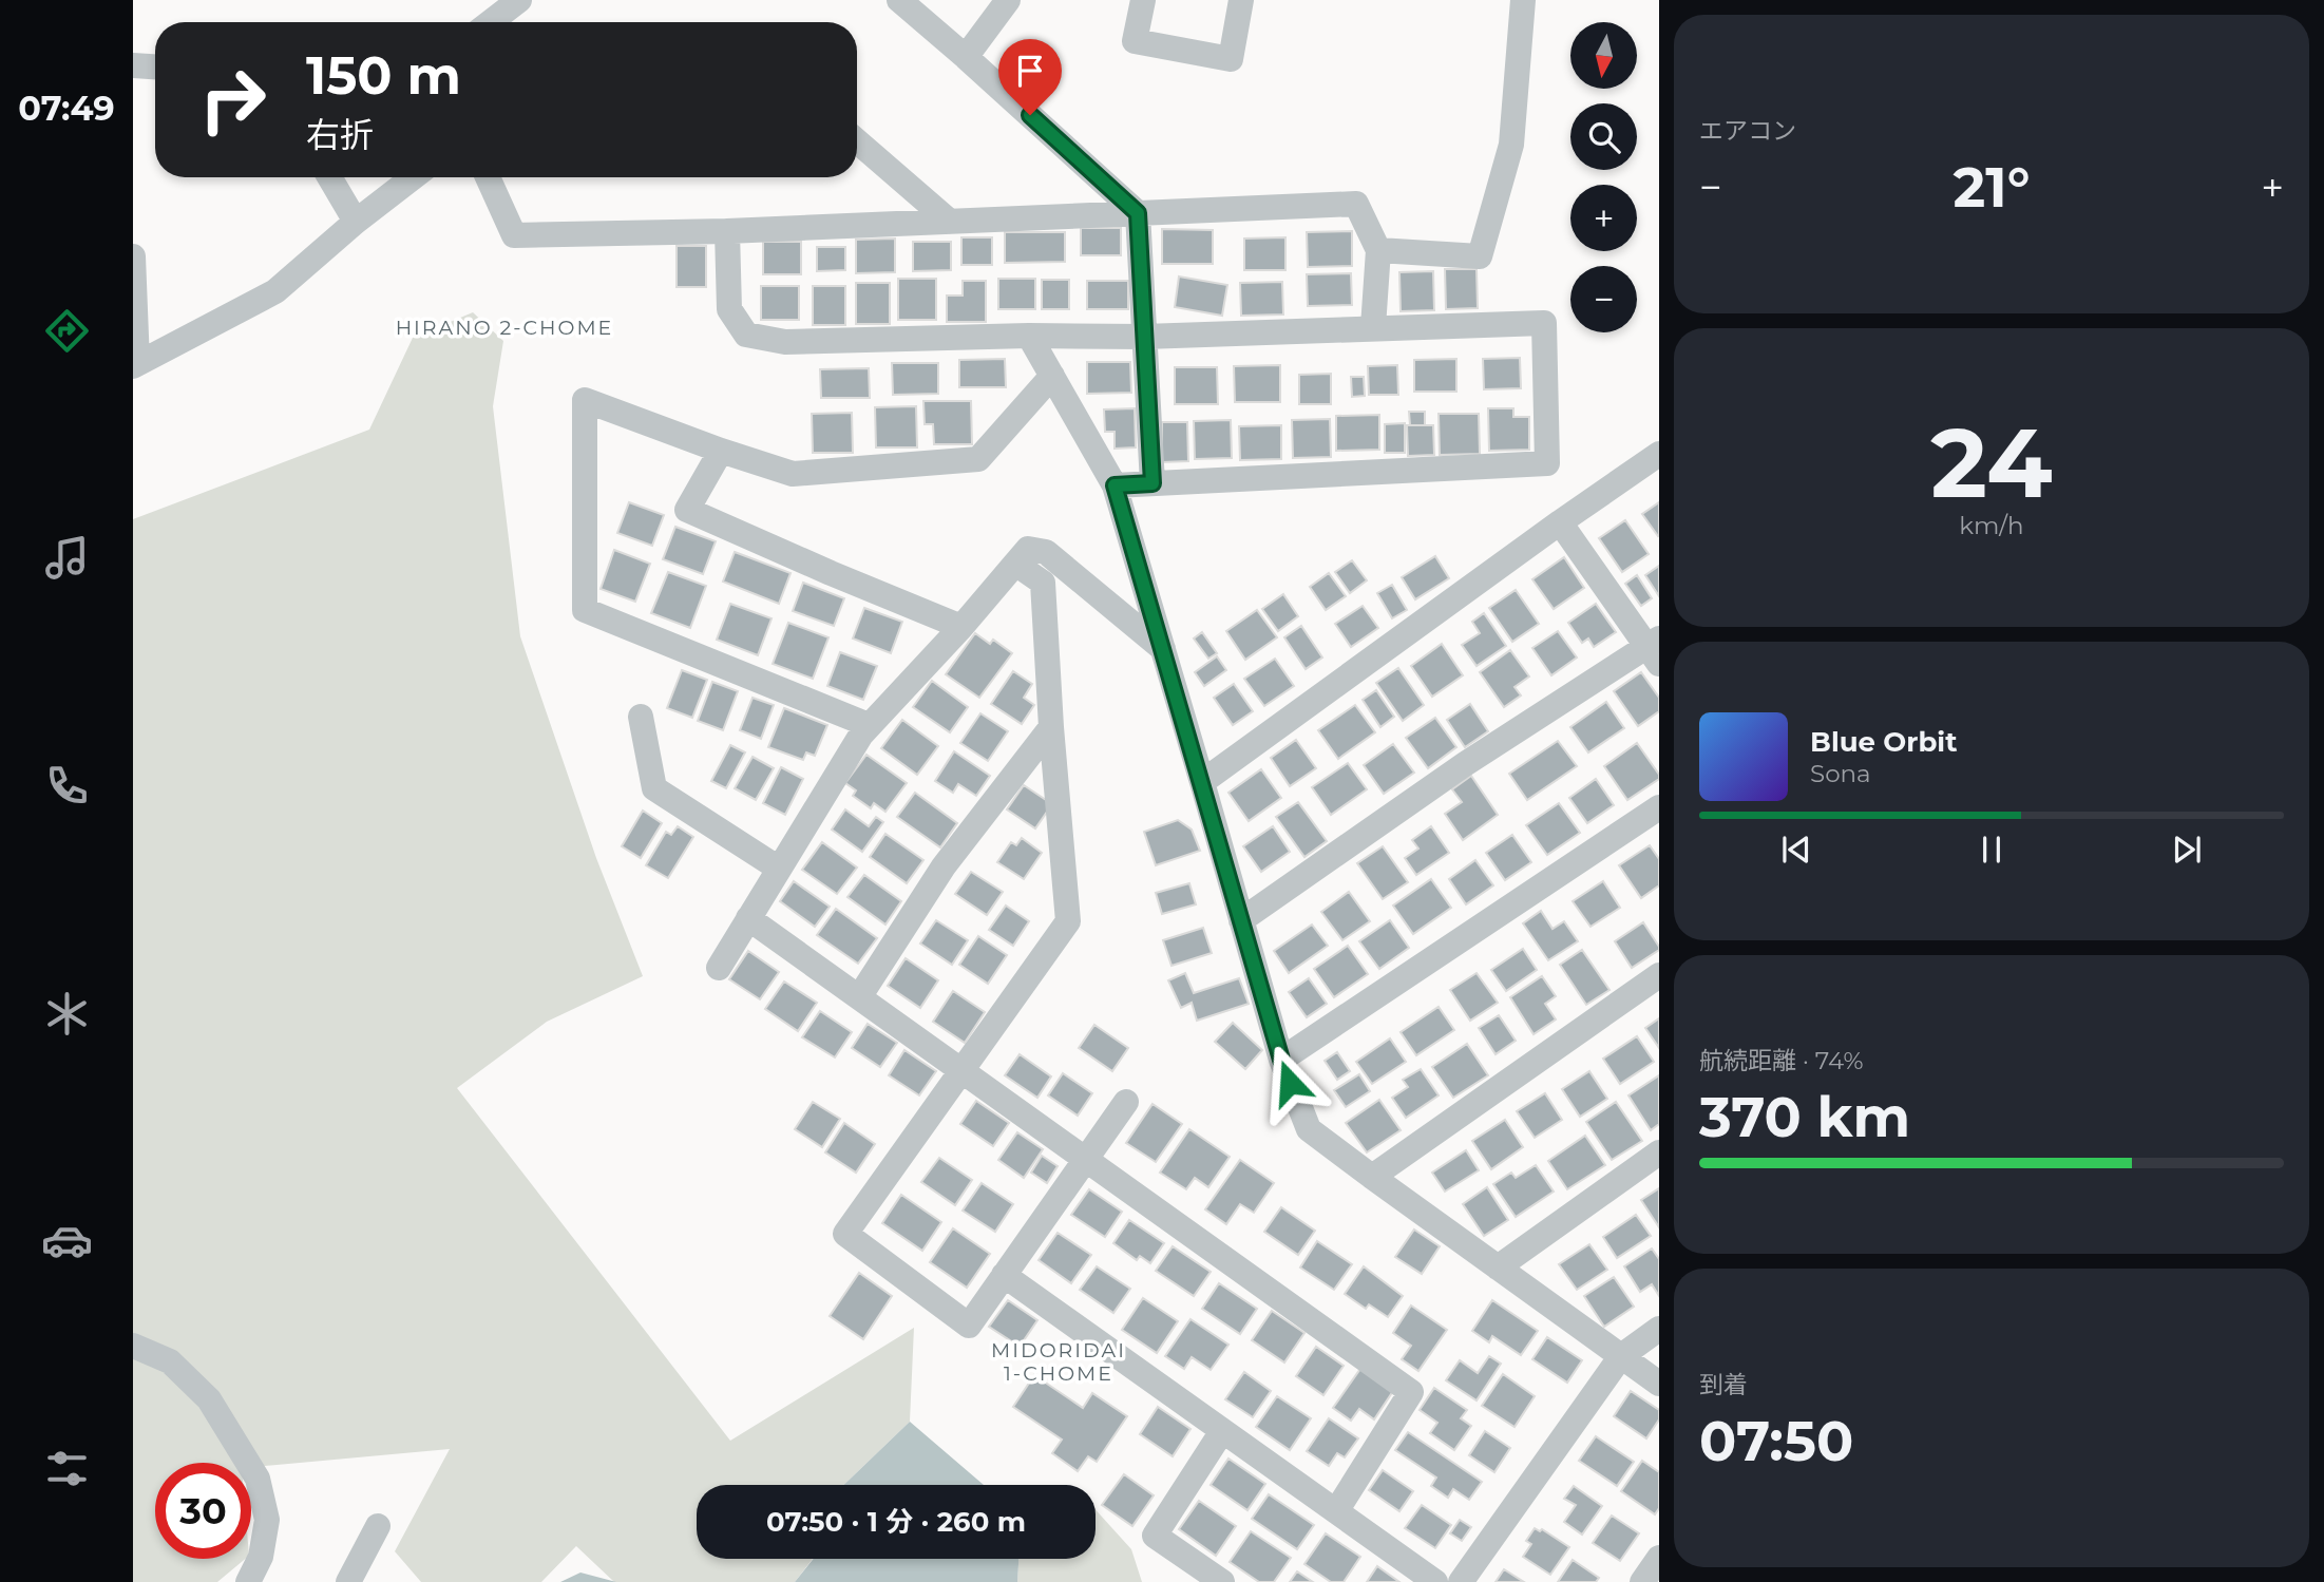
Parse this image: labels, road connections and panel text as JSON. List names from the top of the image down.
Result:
{
  "districts": ["HIRANO 2-CHOME", "MIDORIDAI 1-CHOME"],
  "north": "bottom",
  "page": {
    "tabs": "07:49",
    "tile": [
      "エアコン",
      ["24", "km/h"],
      ["航続距離 · 74%", "370 km"],
      ["到着", "07:50"]
    ],
    "map_buttons": ["+", "−"],
    "turn": ["150 m", "右折"],
    "heat": ["−", "21°", "+"],
    "song": ["Blue Orbit", "Sona"],
    "limit": "30",
    "trip": "07:50 · 1 分 · 260 m"
  }
}
